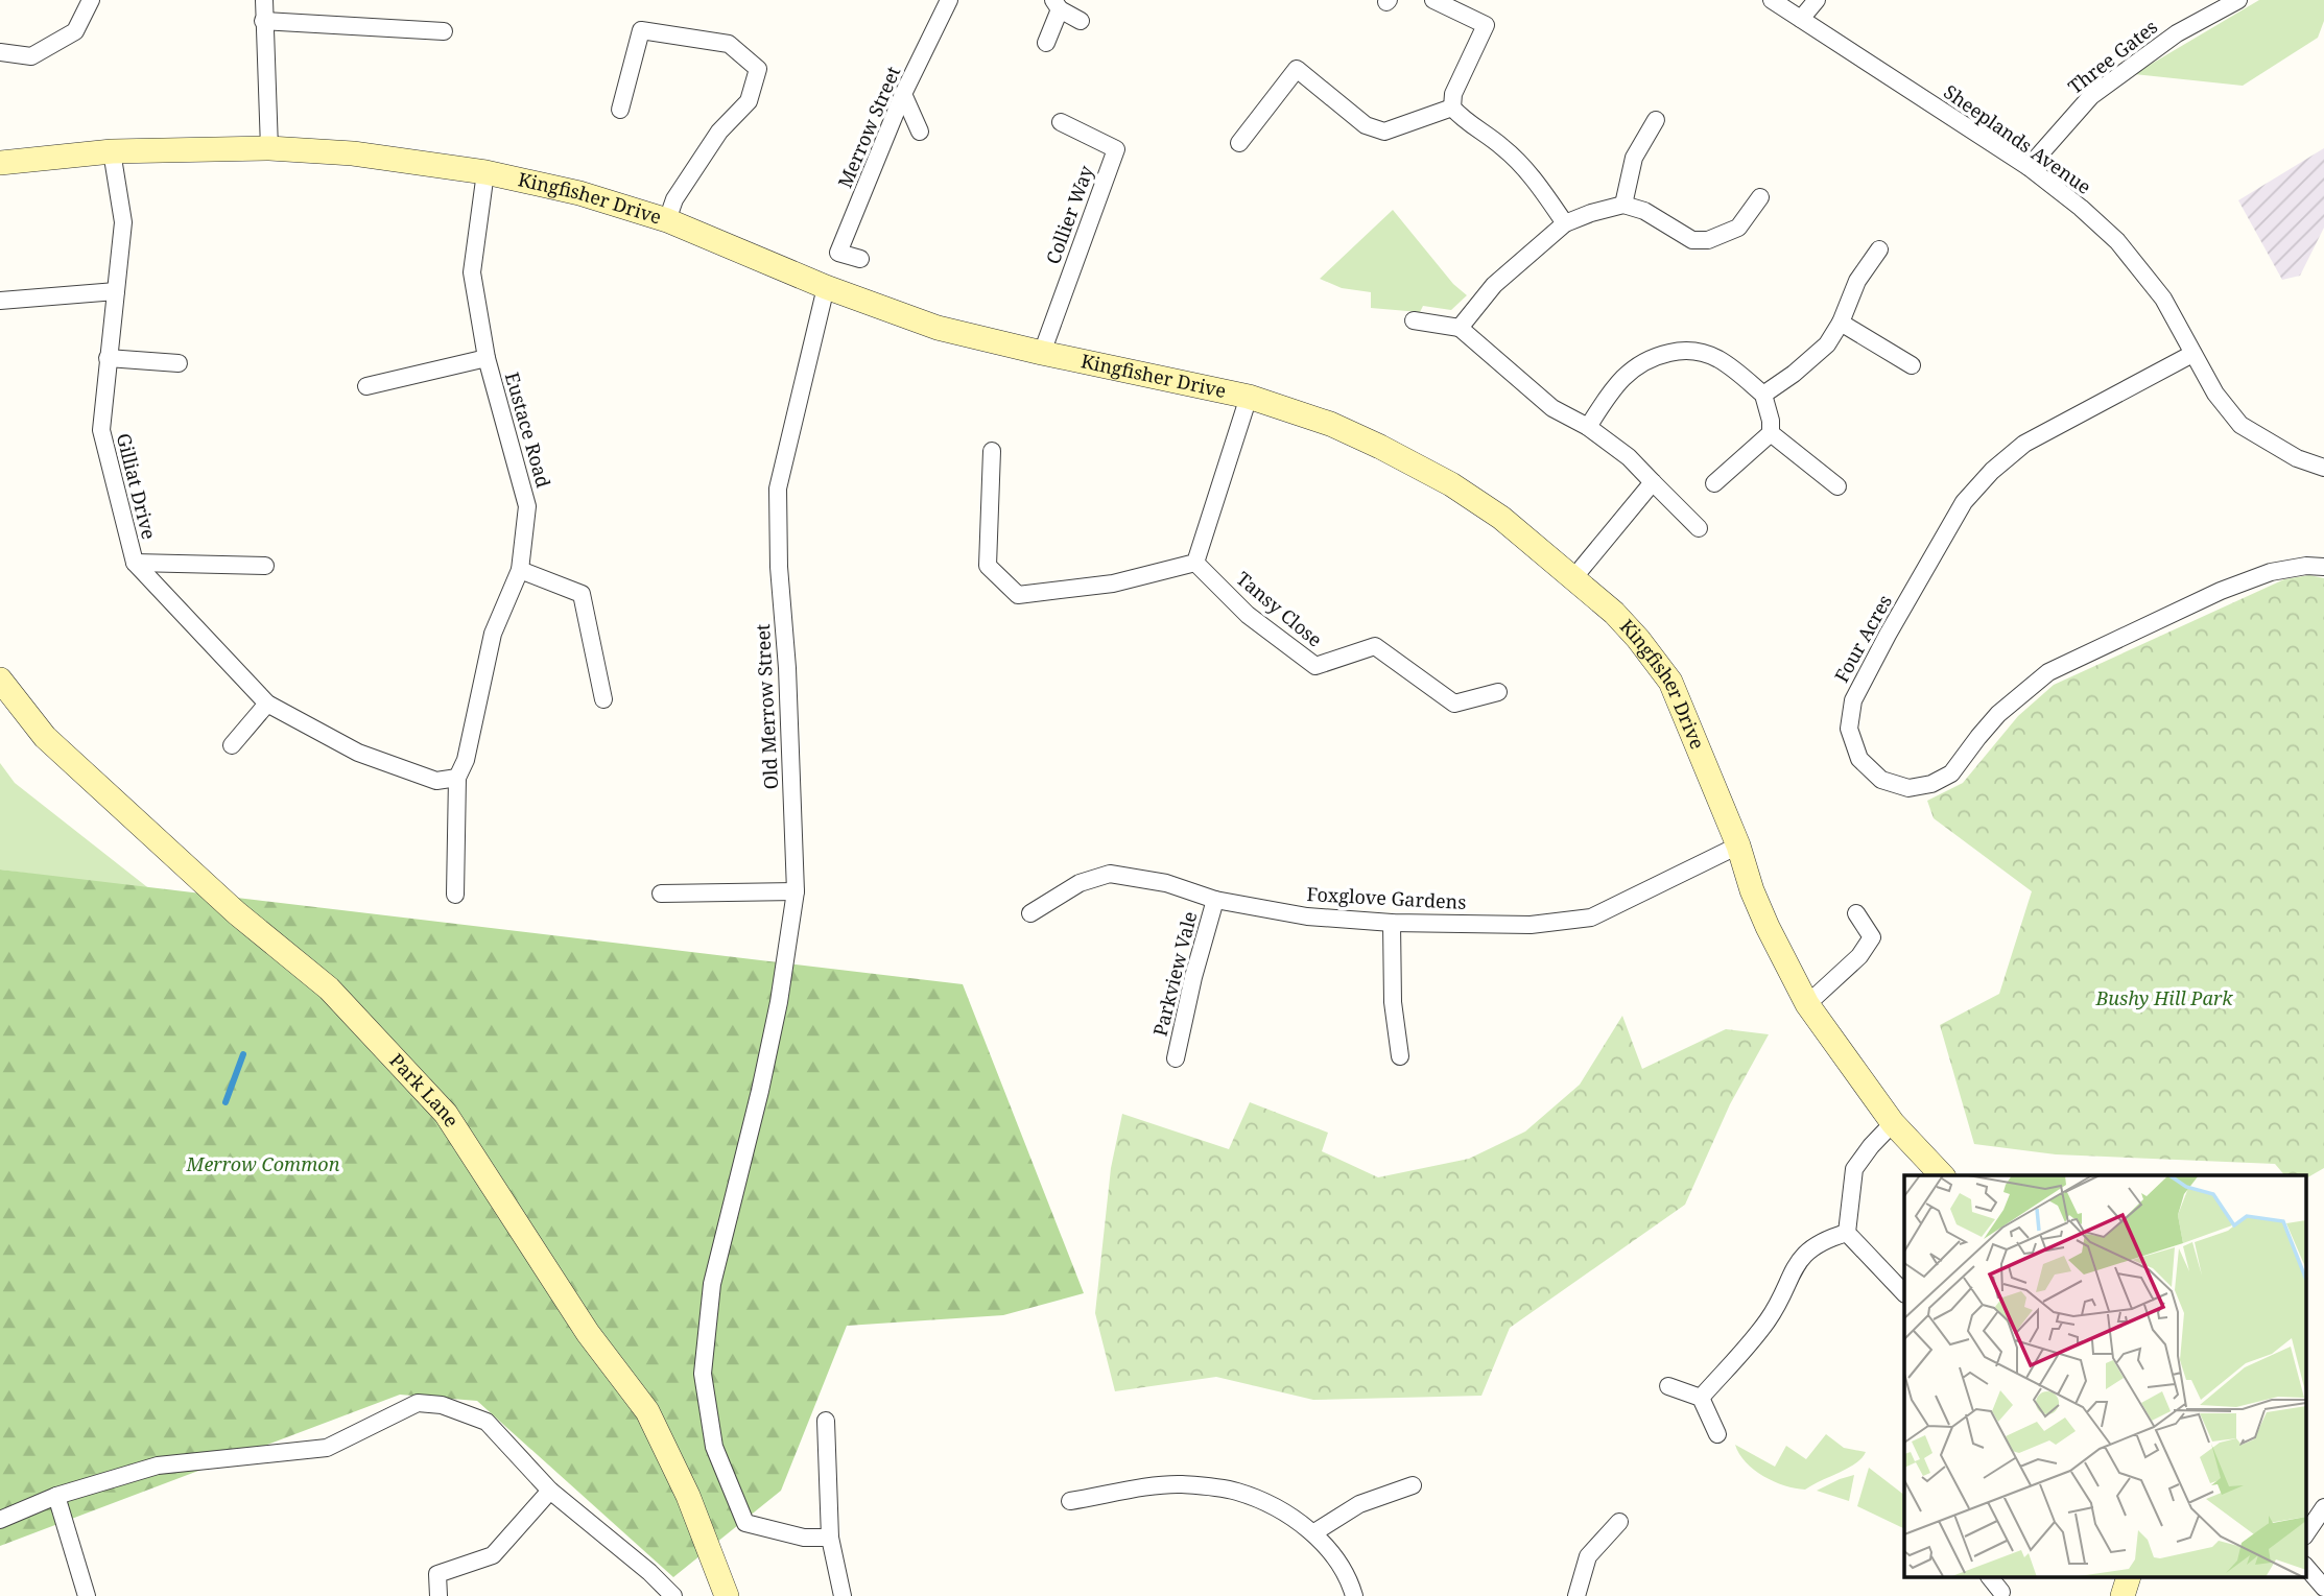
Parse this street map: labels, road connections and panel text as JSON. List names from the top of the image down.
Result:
{
  "streets": {
    "street": [
      "Three Gates",
      "Merrow Street",
      "Sheeplands Avenue",
      "Kingfisher Drive",
      "Collier Way",
      "Eustace Road",
      "Gilliat Drive",
      "Tansy Close",
      "Four Acres",
      "Old Merrow Street",
      "Foxglove Gardens",
      "Parkview Vale",
      "Park Lane"
    ]
  },
  "crossings": [
    ["Three Gates", "Sheeplands Avenue"],
    ["Sheeplands Avenue", "Four Acres"],
    ["Kingfisher Drive", "Collier Way"],
    ["Kingfisher Drive", "Eustace Road"],
    ["Kingfisher Drive", "Gilliat Drive"],
    ["Kingfisher Drive", "Old Merrow Street"],
    ["Kingfisher Drive", "Foxglove Gardens"],
    ["Eustace Road", "Gilliat Drive"],
    ["Foxglove Gardens", "Parkview Vale"]
  ],
  "parks": ["Bushy Hill Park", "Merrow Common"]
}
